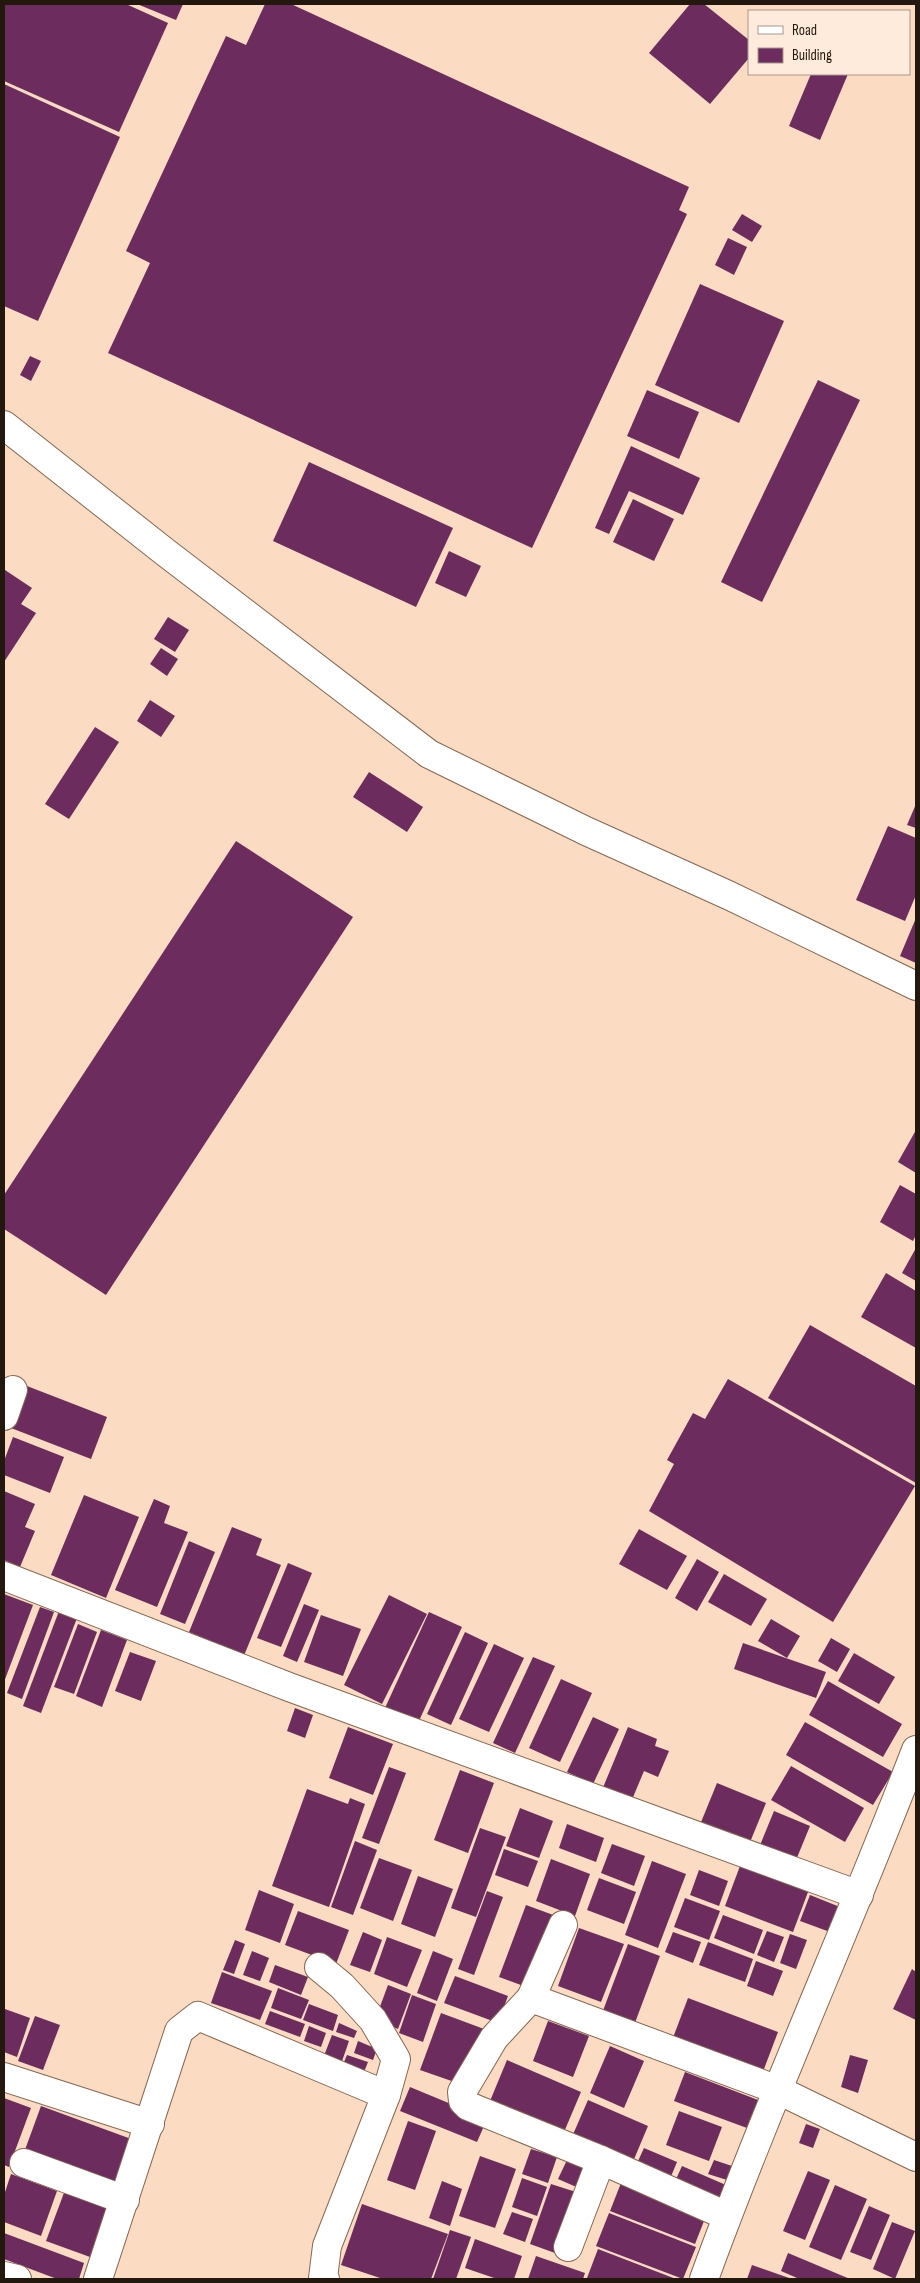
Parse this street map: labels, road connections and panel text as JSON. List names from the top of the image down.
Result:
{
  "legend": ["Road", "Building"]
}
